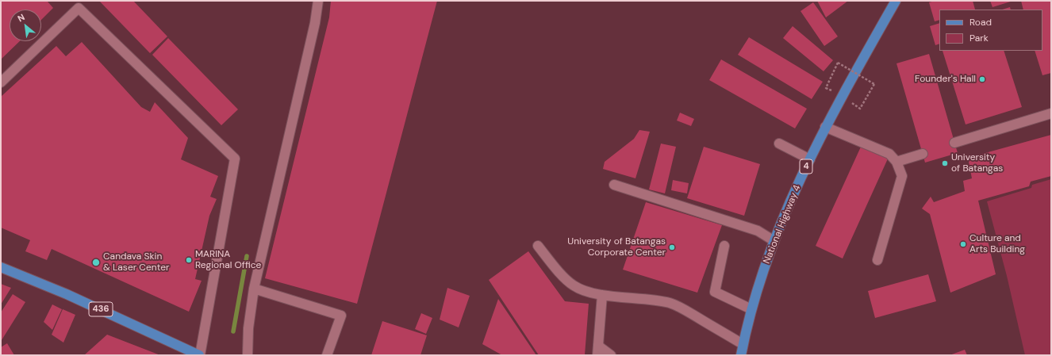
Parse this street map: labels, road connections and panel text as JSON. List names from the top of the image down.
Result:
{
  "streets": {
    "main road": ["4", "National Highway 4", "436"]
  },
  "places": [
    "Founder's Hall",
    "University of Batangas",
    "Culture and Arts Building",
    "University of Batangas Corporate Center",
    "MARINA Regional Office",
    "Candava Skin & Laser Center"
  ],
  "legend": ["Road", "Park"],
  "north": "top left"
}
